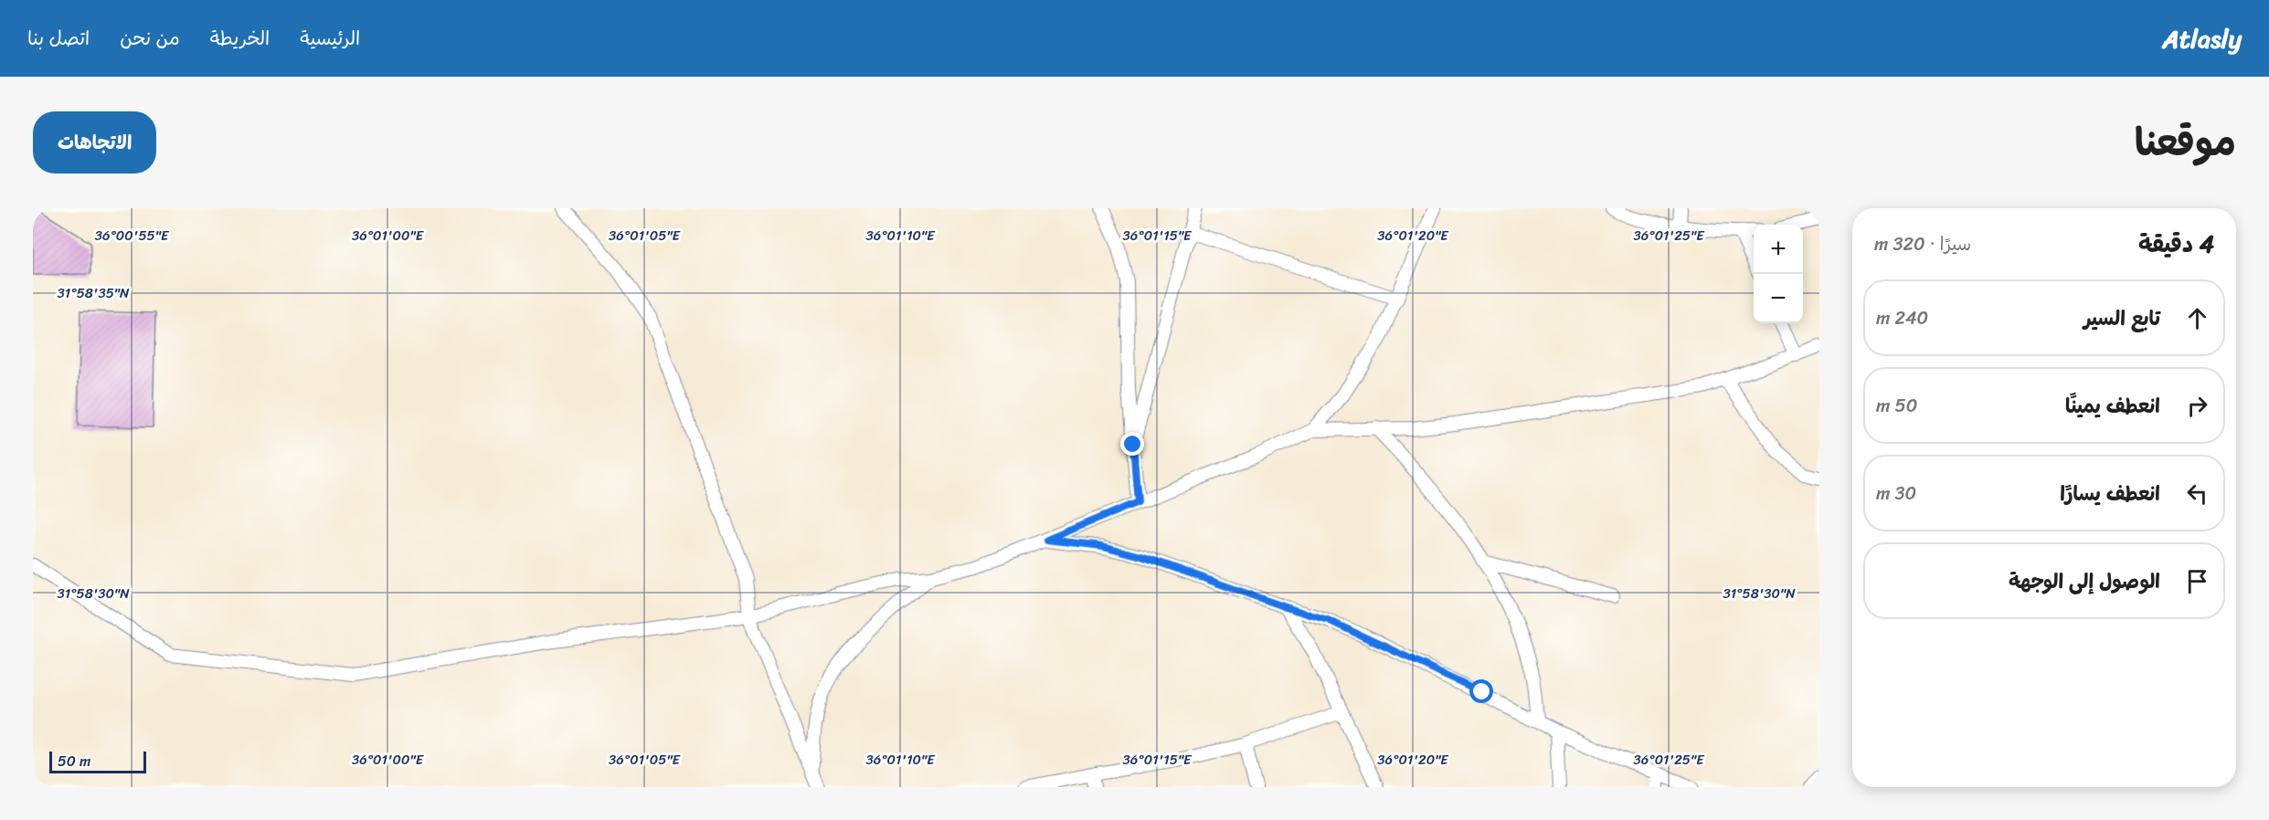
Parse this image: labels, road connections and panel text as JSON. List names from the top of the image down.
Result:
{
  "scale_bar": "50 m",
  "page": {
    "header": "Atlasly",
    "nav": [
      "الرئيسية",
      "الخريطة",
      "من نحن",
      "اتصل بنا"
    ],
    "title": "موقعنا",
    "buttons": "الاتجاهات",
    "heading": ["4 دقيقة", "سيرًا · 320 m"],
    "map_buttons": ["+", "−"],
    "list": [
      ["تابع السير", "240 m"],
      ["انعطف يمينًا", "50 m"],
      ["انعطف يسارًا", "30 m"],
      "الوصول إلى الوجهة"
    ],
    "scale": "50 m"
  },
  "coordinates": [
    "36°00'55\"E",
    "36°01'00\"E",
    "36°01'05\"E",
    "36°01'10\"E",
    "36°01'15\"E",
    "36°01'20\"E",
    "36°01'25\"E",
    "31°58'35\"N",
    "31°58'30\"N"
  ]
}
